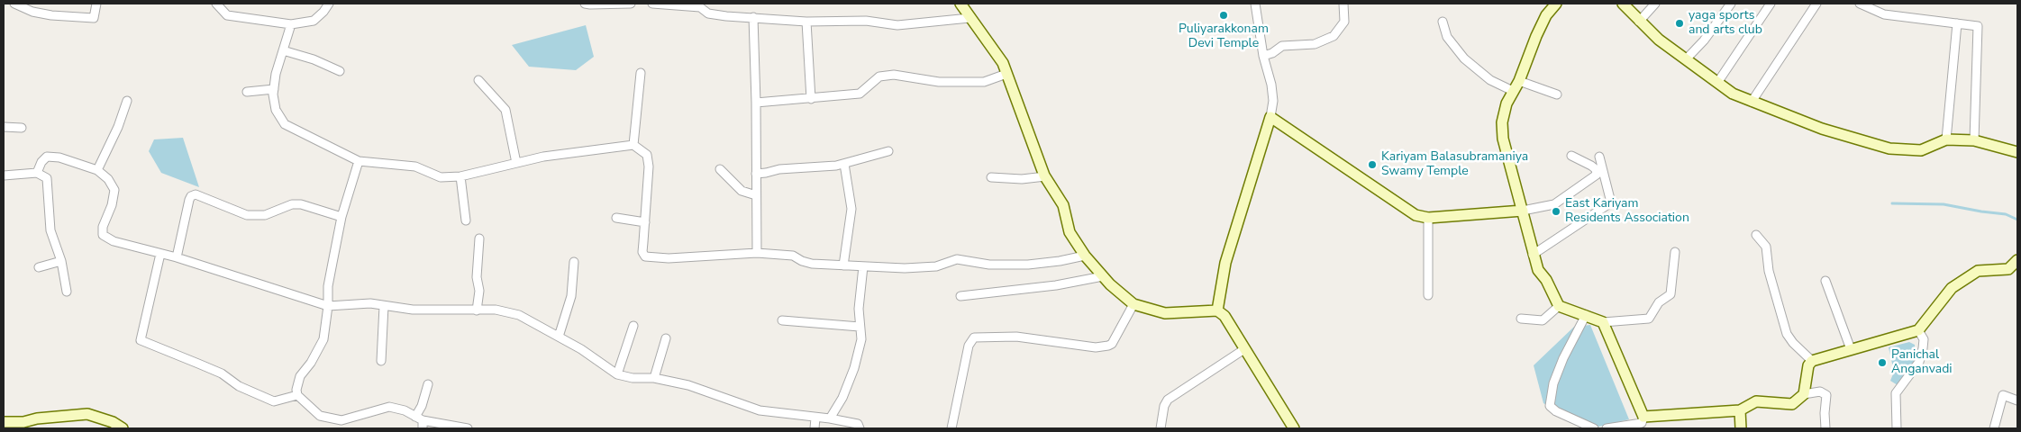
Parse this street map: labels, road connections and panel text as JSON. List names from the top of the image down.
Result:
{
  "places": [
    "Puliyarakkonam Devi Temple",
    "yaga sports and arts club",
    "Kariyam Balasubramaniya Swamy Temple",
    "East Kariyam Residents Association",
    "Panichal Anganvadi"
  ]
}
